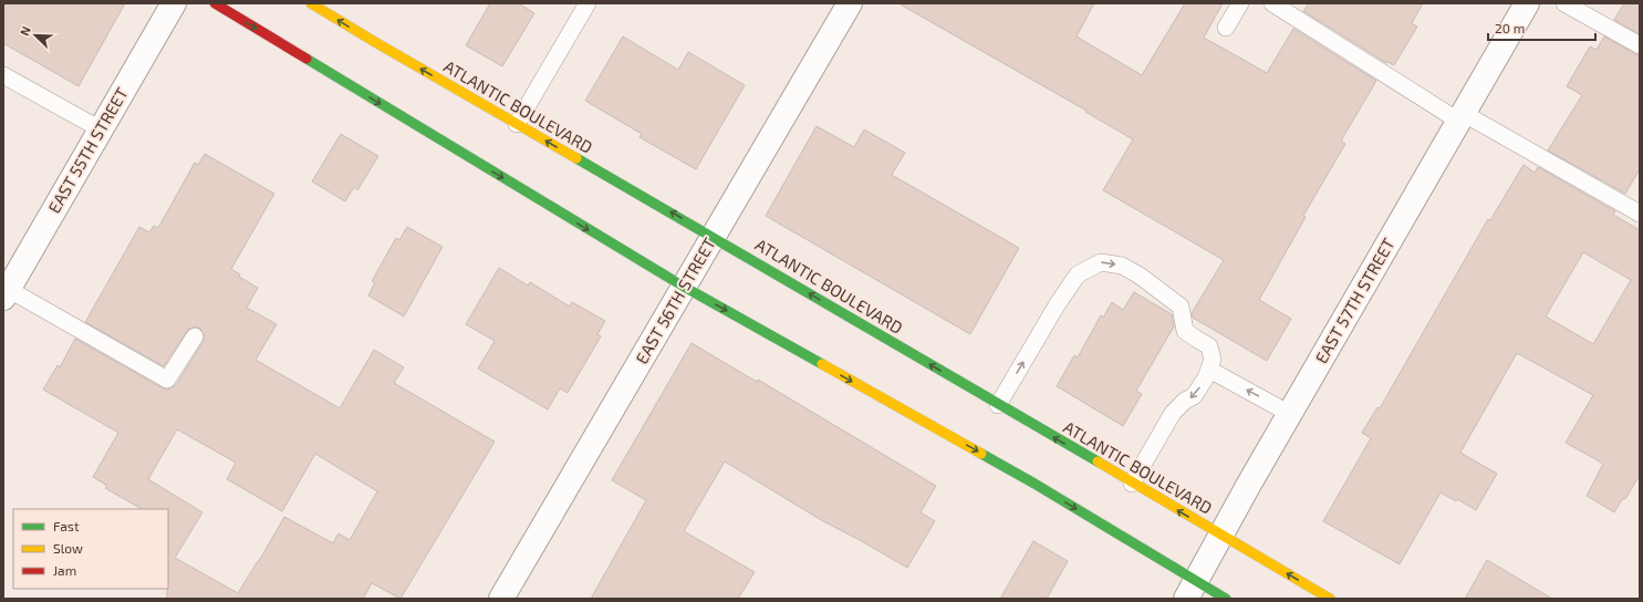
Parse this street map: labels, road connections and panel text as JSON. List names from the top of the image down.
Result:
{
  "streets": {
    "main road": ["ATLANTIC BOULEVARD"],
    "street": ["EAST 55TH STREET", "EAST 56TH STREET", "EAST 57TH STREET"]
  },
  "crossings": [
    ["ATLANTIC BOULEVARD", "EAST 56TH STREET"],
    ["ATLANTIC BOULEVARD", "EAST 57TH STREET"]
  ],
  "legend": ["Fast", "Slow", "Jam"],
  "scale_bar": "20 m",
  "north": "top left"
}
